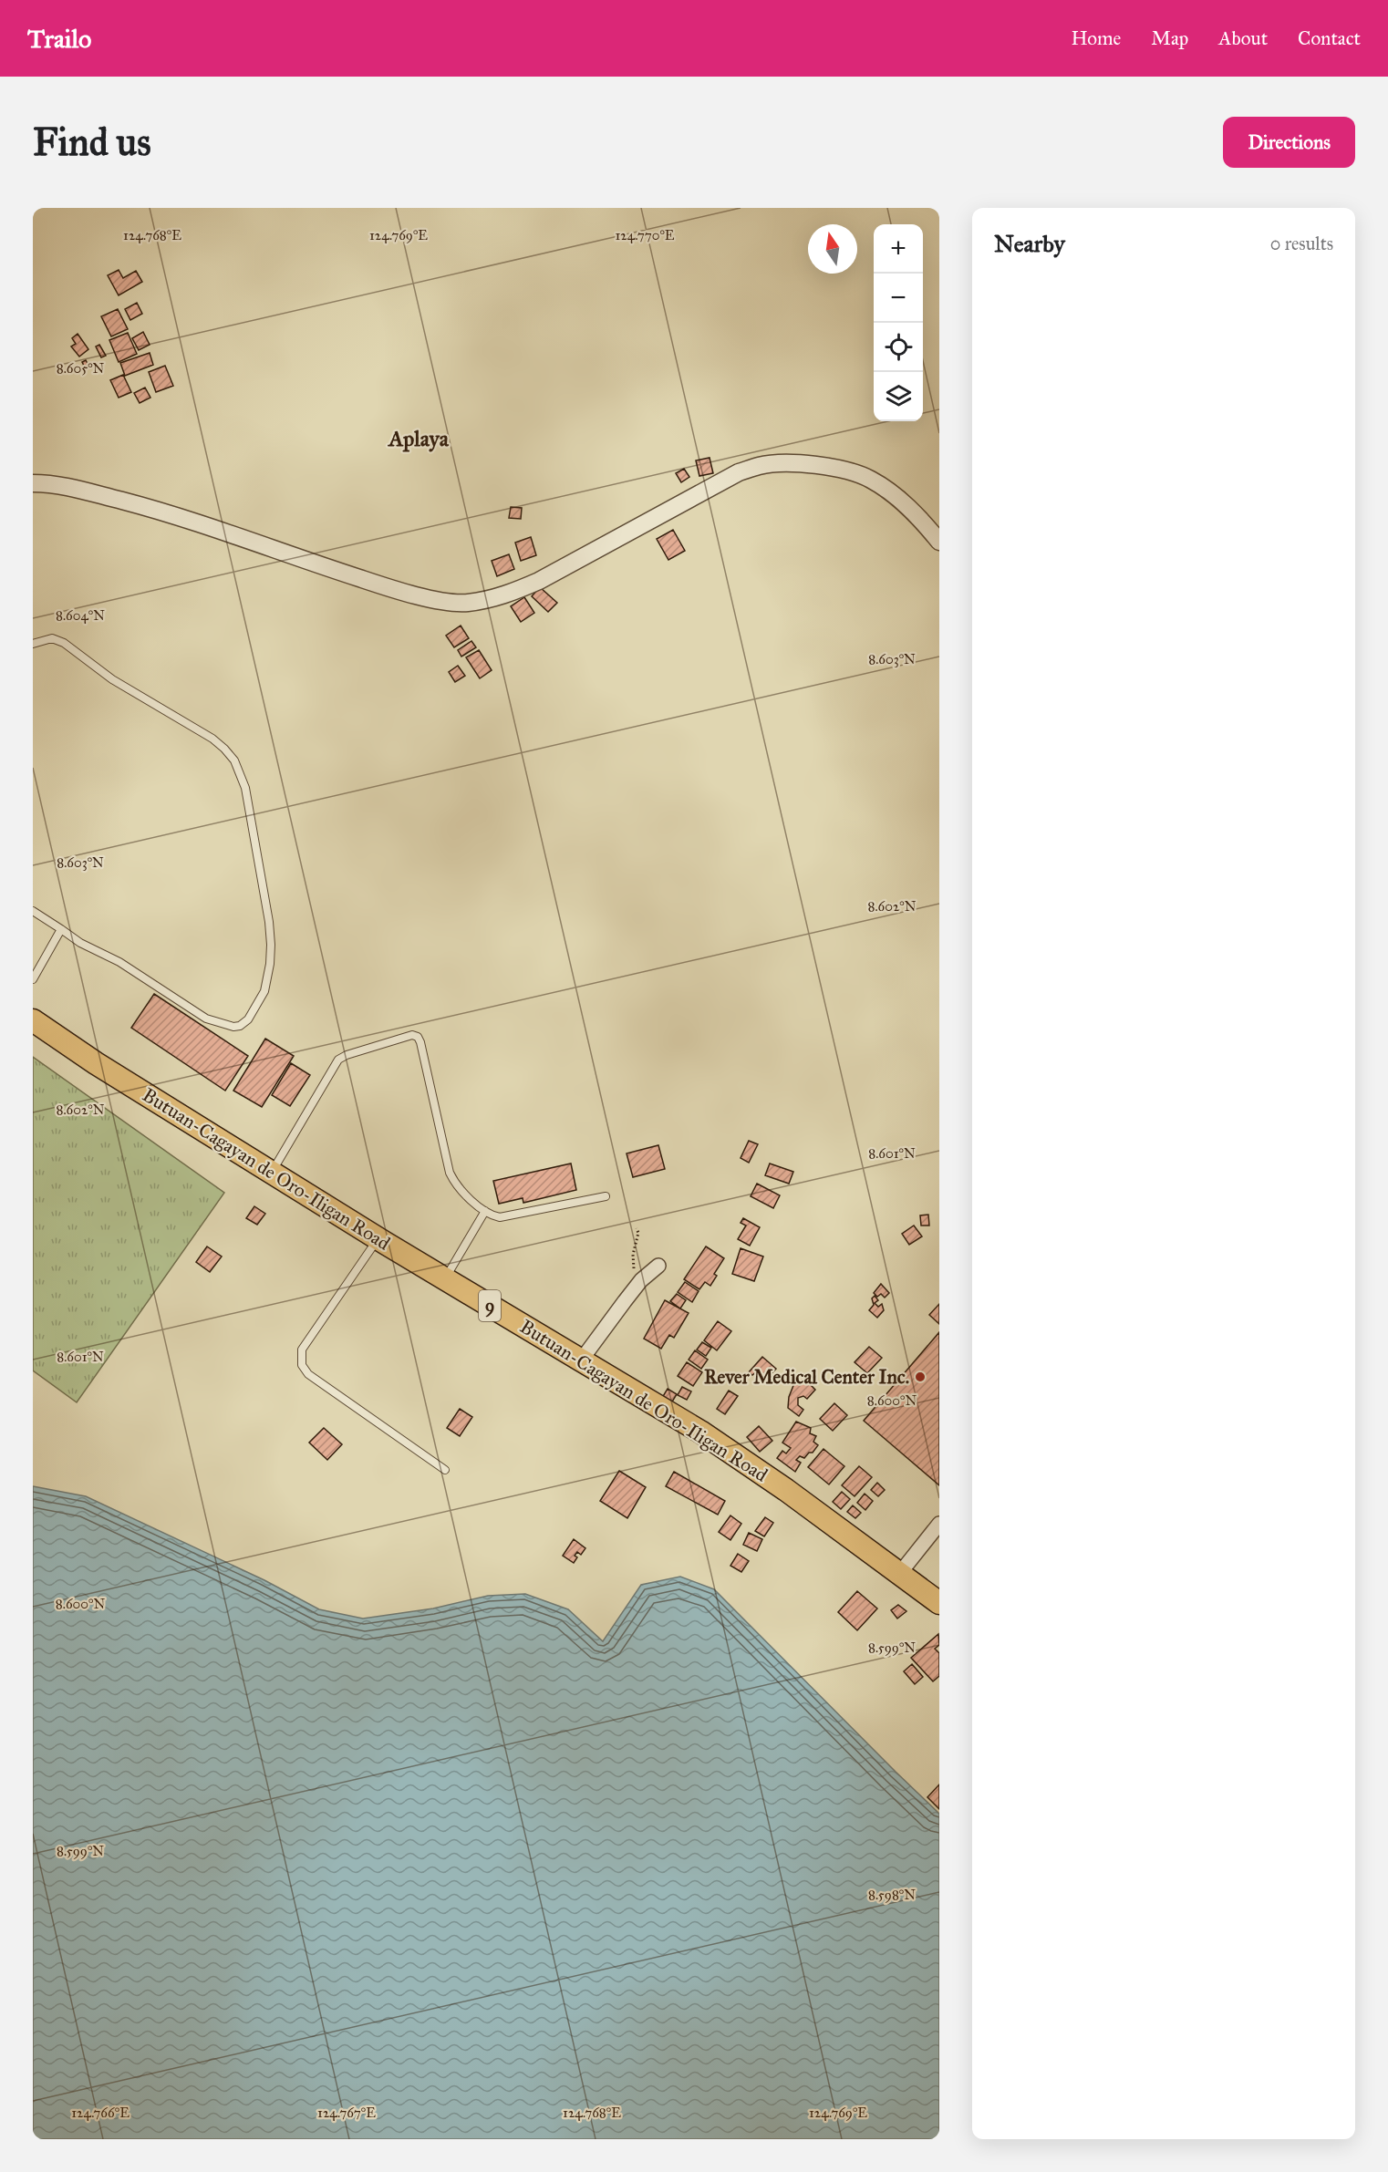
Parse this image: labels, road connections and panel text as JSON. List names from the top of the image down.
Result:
{
  "streets": {
    "highway": ["Butuan-Cagayan de Oro-Iligan Road", "9"]
  },
  "districts": ["Aplaya"],
  "places": ["Rever Medical Center Inc."],
  "north": "top",
  "page": {
    "header": "Trailo",
    "nav": [
      "Home",
      "Map",
      "About",
      "Contact"
    ],
    "buttons": "Directions",
    "title": "Find us",
    "heading": ["Nearby", "0 results"],
    "map_buttons": ["+", "−"]
  },
  "coordinates": [
    "124.768°E",
    "124.769°E",
    "124.770°E",
    "8.605°N",
    "8.604°N",
    "8.603°N",
    "8.602°N",
    "8.601°N",
    "8.600°N",
    "8.599°N",
    "8.598°N",
    "124.766°E",
    "124.767°E"
  ]
}
